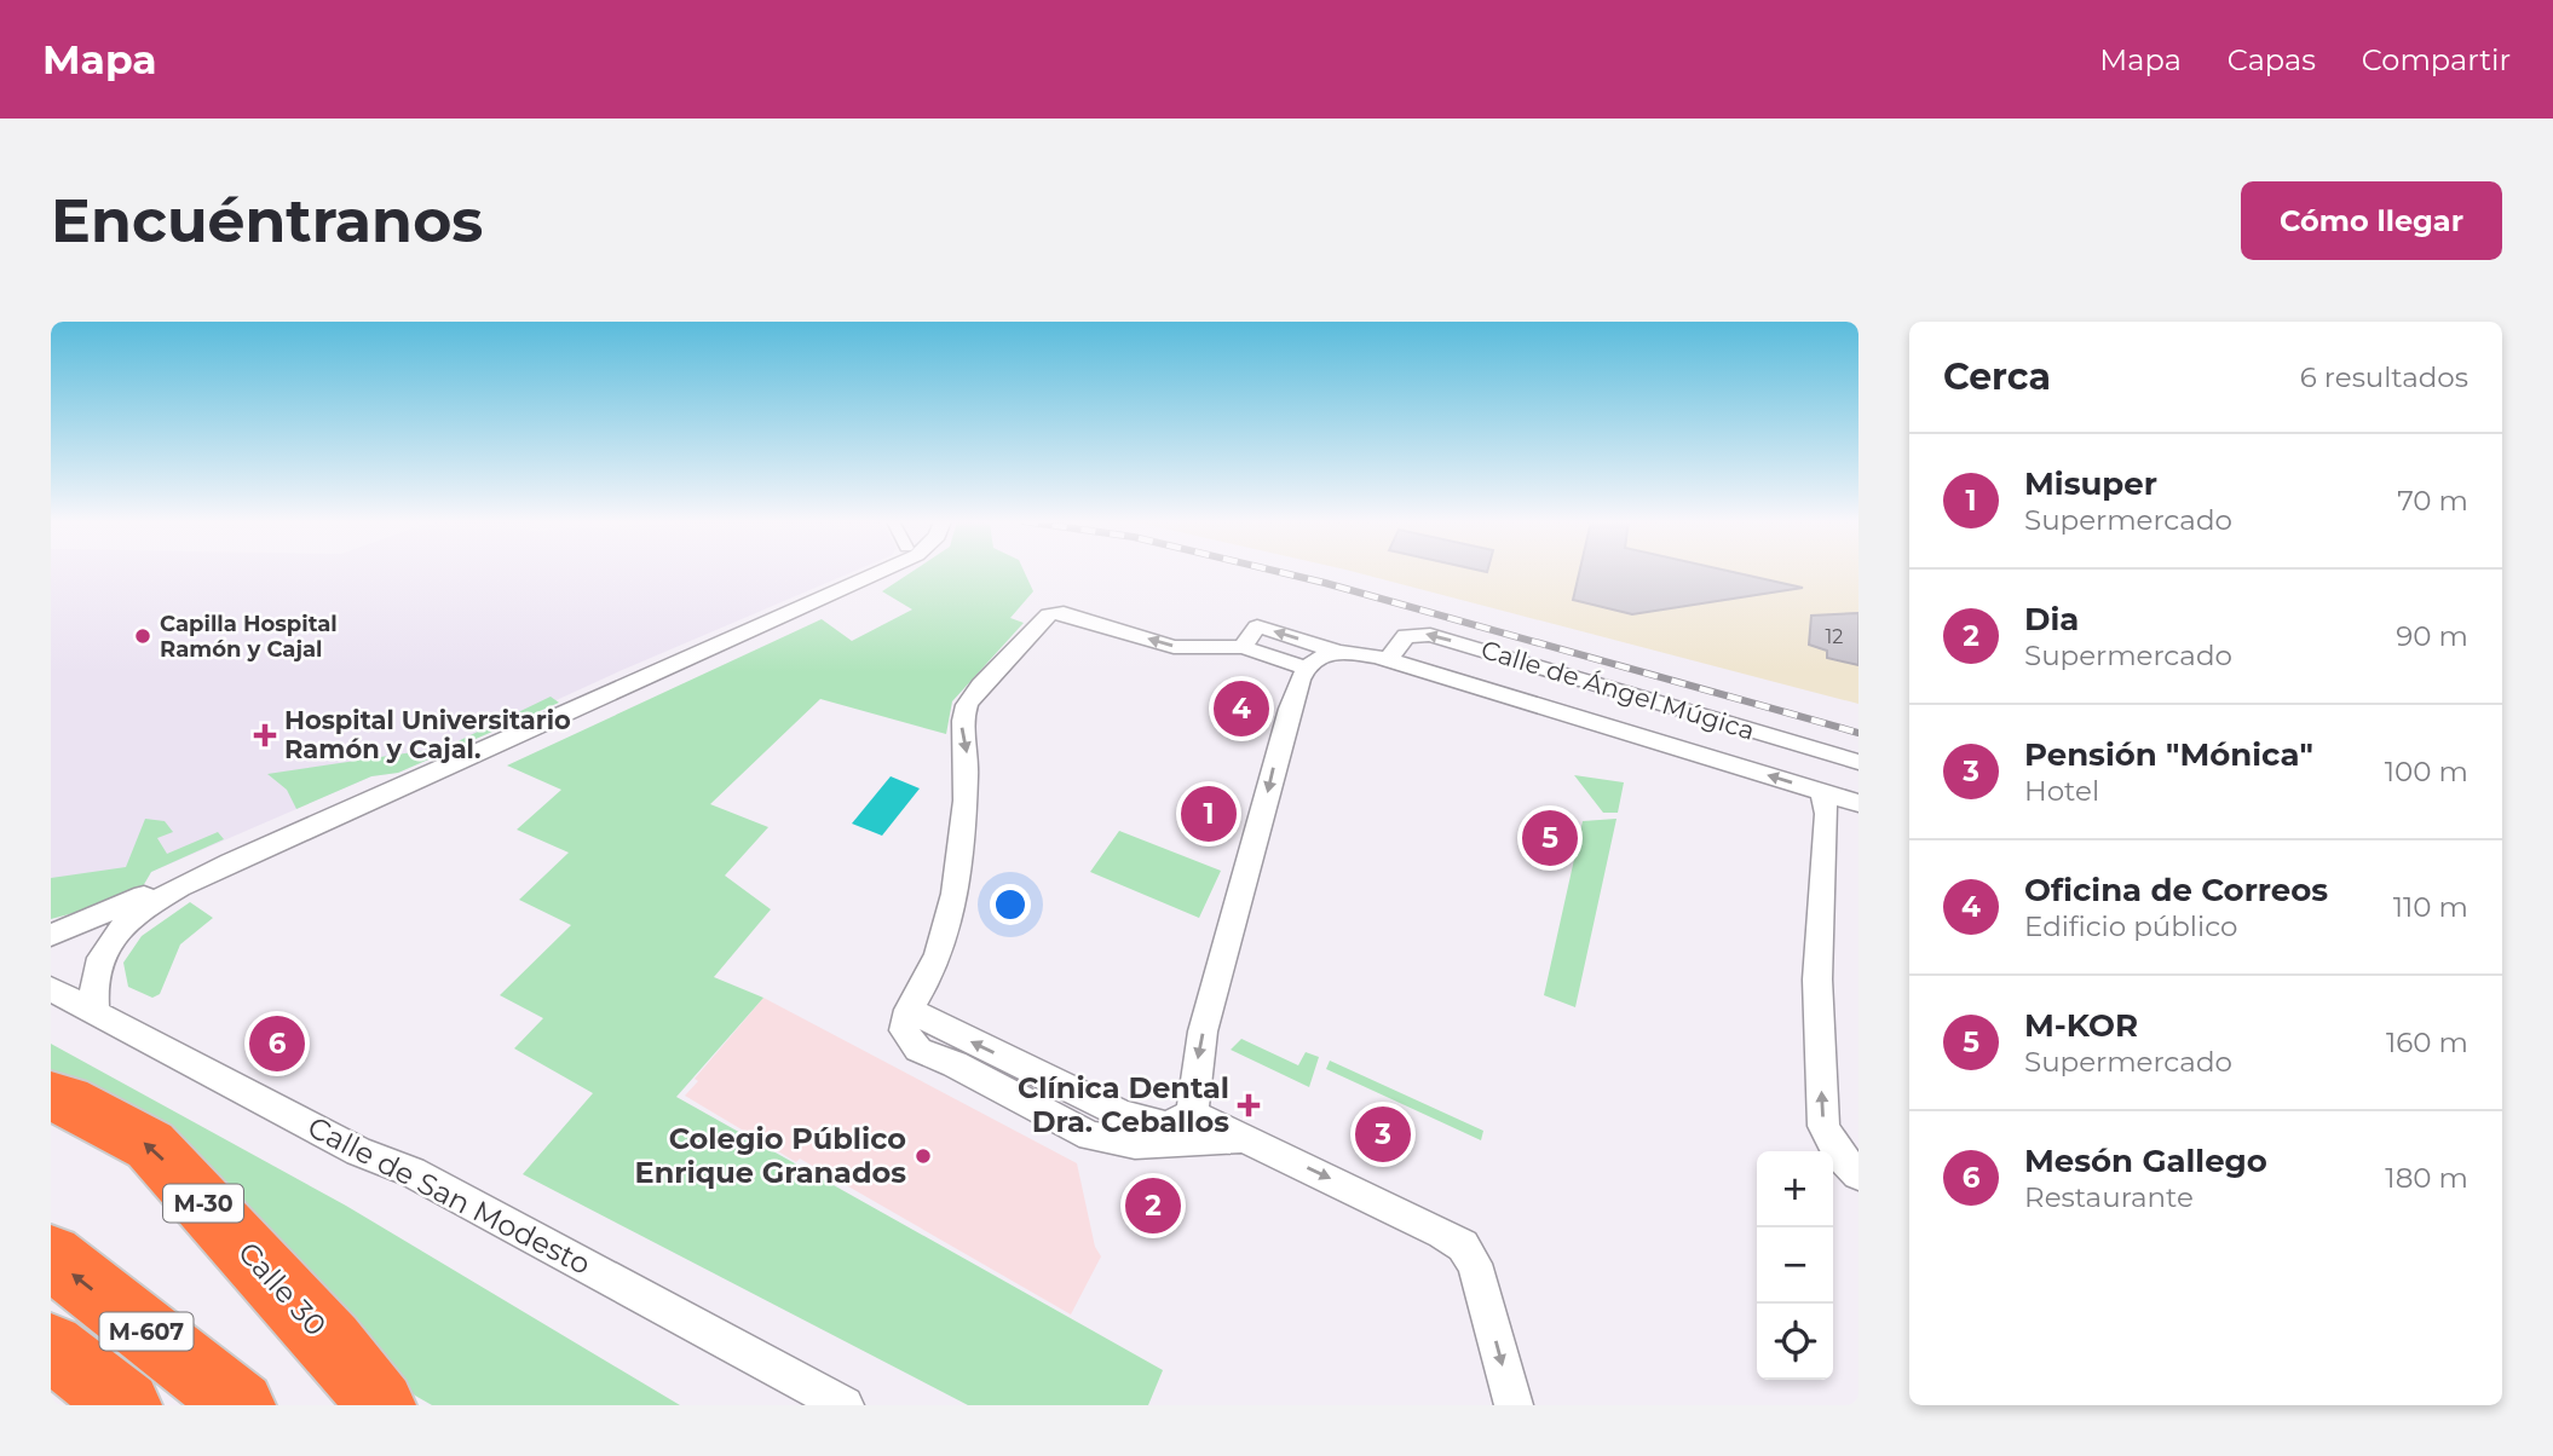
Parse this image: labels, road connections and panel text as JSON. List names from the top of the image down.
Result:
{
  "streets": {
    "highway": ["M-30", "Calle 30", "M-607"],
    "street": ["Calle de Ángel Múgica", "Calle de San Modesto"]
  },
  "one_way": ["Calle de Ángel Múgica"],
  "places": {
    "other": ["Capilla Hospital Ramón y Cajal", "Colegio Público Enrique Granados"],
    "health": ["Hospital Universitario Ramón y Cajal.", "Clínica Dental Dra. Ceballos"]
  },
  "house_numbers": ["12"],
  "page": {
    "header": "Mapa",
    "nav": ["Mapa", "Capas", "Compartir"],
    "buttons": "Cómo llegar",
    "title": "Encuéntranos",
    "heading": ["Cerca", "6 resultados"],
    "list": [
      {
        "mark": "1",
        "name": "Misuper",
        "note": "Supermercado",
        "value": "70 m"
      },
      {
        "mark": "2",
        "name": "Dia",
        "note": "Supermercado",
        "value": "90 m"
      },
      {
        "mark": "3",
        "name": "Pensión \"Mónica\"",
        "note": "Hotel",
        "value": "100 m"
      },
      {
        "mark": "4",
        "name": "Oficina de Correos",
        "note": "Edificio público",
        "value": "110 m"
      },
      {
        "mark": "5",
        "name": "M-KOR",
        "note": "Supermercado",
        "value": "160 m"
      },
      {
        "mark": "6",
        "name": "Mesón Gallego",
        "note": "Restaurante",
        "value": "180 m"
      }
    ],
    "pins": [
      "4",
      "1",
      "5",
      "6",
      "3",
      "2"
    ],
    "map_buttons": ["+", "−"]
  }
}
